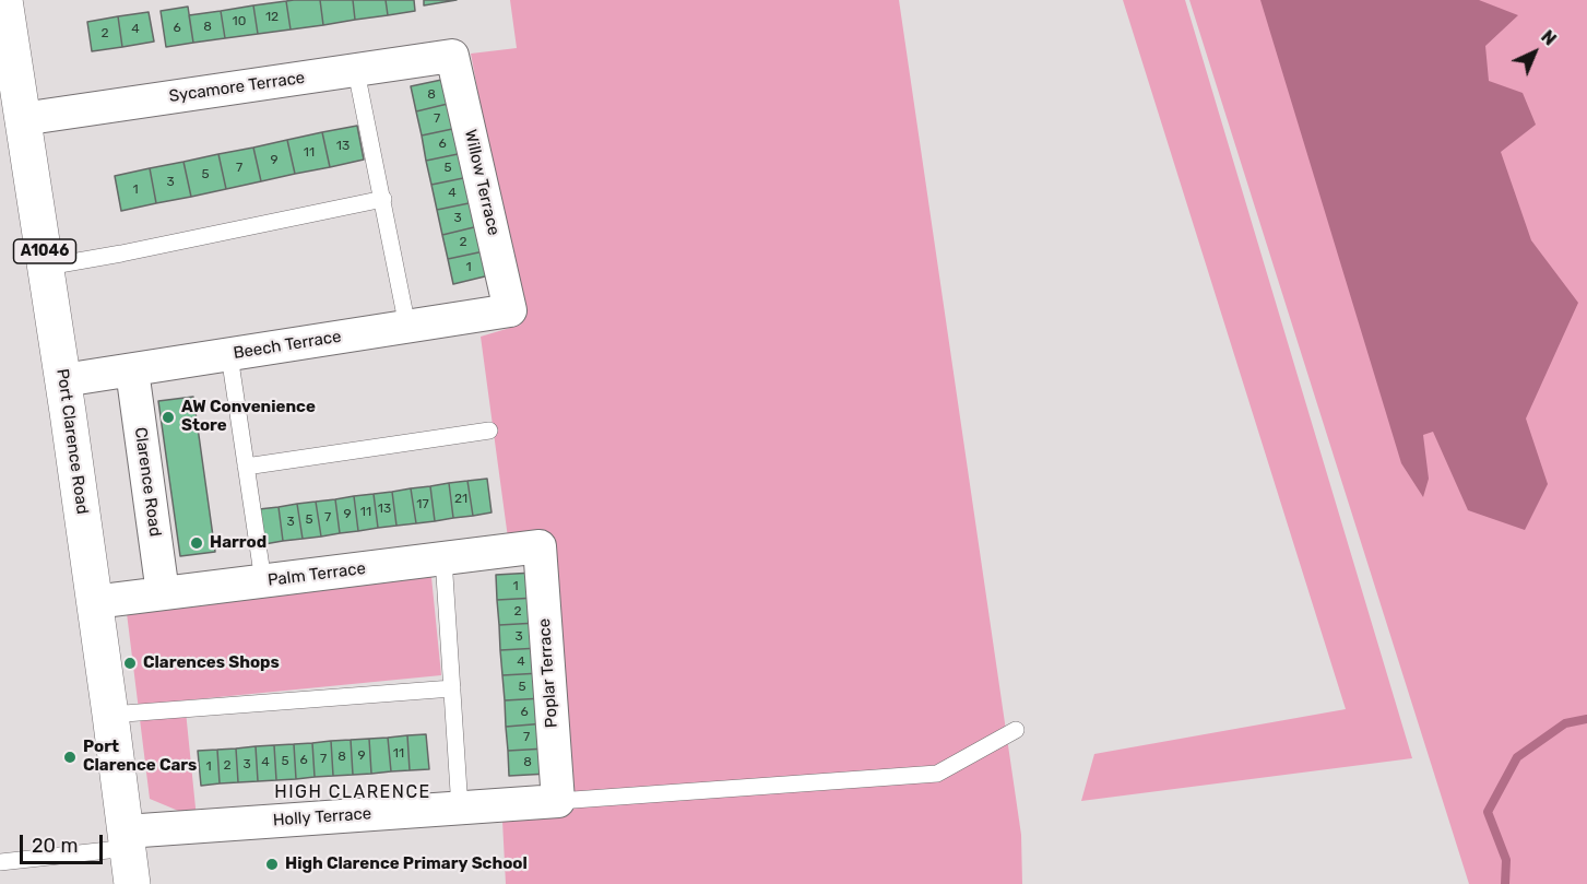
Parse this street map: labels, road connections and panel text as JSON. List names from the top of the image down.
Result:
{
  "streets": {
    "main road": ["A1046", "Port Clarence Road"],
    "street": [
      "Sycamore Terrace",
      "Willow Terrace",
      "Beech Terrace",
      "Clarence Road",
      "Palm Terrace",
      "Poplar Terrace",
      "Holly Terrace"
    ]
  },
  "crossings": [
    ["Sycamore Terrace", "Willow Terrace"],
    ["Sycamore Terrace", "Port Clarence Road"],
    ["Willow Terrace", "Beech Terrace"],
    ["Beech Terrace", "Port Clarence Road"],
    ["Beech Terrace", "Clarence Road"],
    ["Port Clarence Road", "Palm Terrace"],
    ["Port Clarence Road", "Holly Terrace"],
    ["Clarence Road", "Palm Terrace"],
    ["Palm Terrace", "Poplar Terrace"],
    ["Poplar Terrace", "Holly Terrace"]
  ],
  "districts": ["HIGH CLARENCE"],
  "places": [
    "AW Convenience Store",
    "Harrod",
    "Clarences Shops",
    "Port Clarence Cars",
    "High Clarence Primary School"
  ],
  "house_numbers": [
    "12",
    "10",
    "8",
    "6",
    "4",
    "2",
    "8",
    "7",
    "6",
    "13",
    "11",
    "9",
    "7",
    "5",
    "5",
    "3",
    "1",
    "4",
    "3",
    "2",
    "1",
    "21",
    "17",
    "13",
    "11",
    "9",
    "7",
    "5",
    "3",
    "1",
    "2",
    "3",
    "4",
    "5",
    "6",
    "7",
    "11",
    "9",
    "8",
    "7",
    "6",
    "5",
    "4",
    "8",
    "3",
    "2",
    "1"
  ],
  "scale_bar": "20 m",
  "north": "top right"
}
